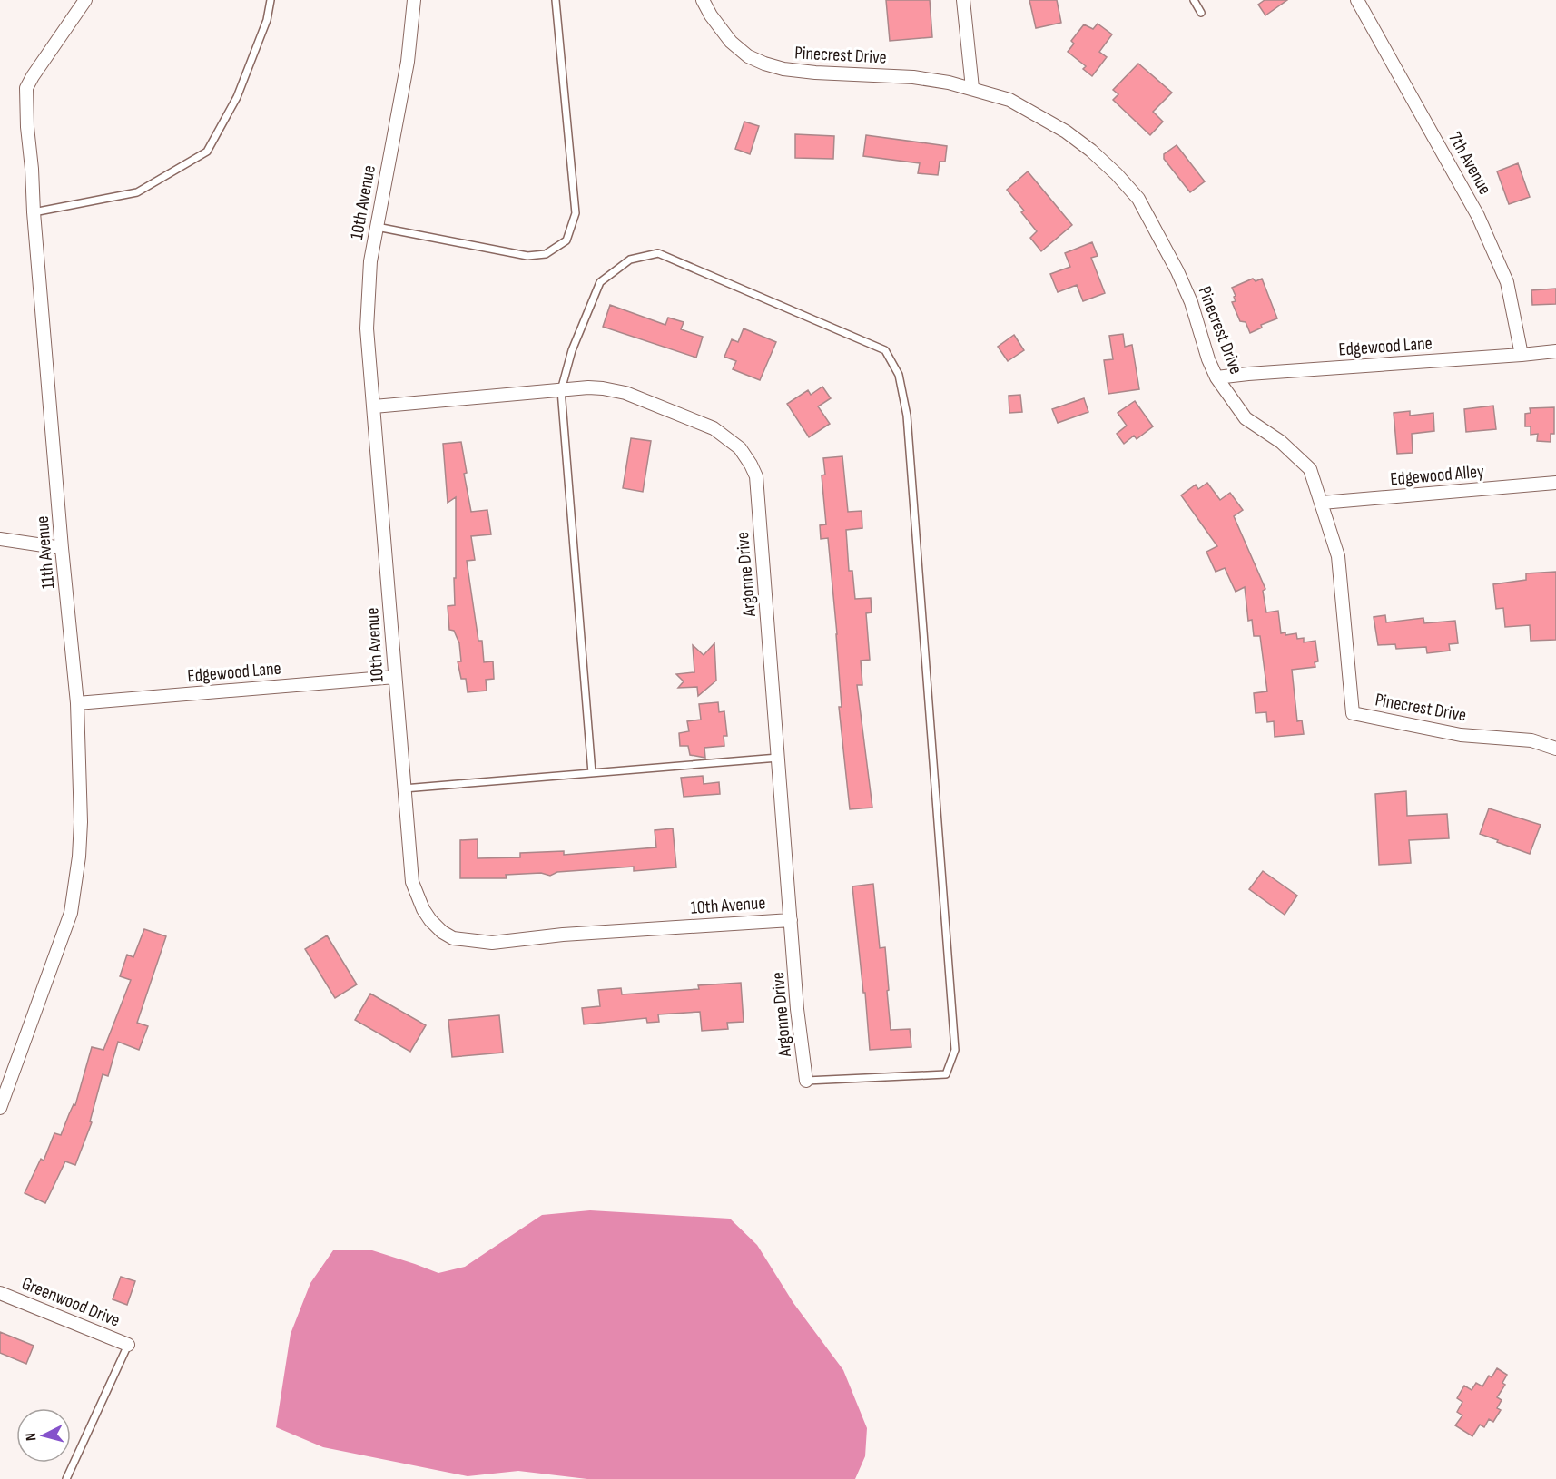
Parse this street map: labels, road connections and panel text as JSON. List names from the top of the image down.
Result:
{
  "streets": {
    "street": [
      "Pinecrest Drive",
      "7th Avenue",
      "10th Avenue",
      "Edgewood Lane",
      "Edgewood Alley",
      "11th Avenue",
      "Argonne Drive",
      "Greenwood Drive"
    ]
  },
  "crossings": [
    ["Pinecrest Drive", "Edgewood Lane"],
    ["Pinecrest Drive", "Edgewood Alley"],
    ["7th Avenue", "Edgewood Lane"],
    ["10th Avenue", "Edgewood Lane"],
    ["10th Avenue", "Argonne Drive"],
    ["Edgewood Lane", "11th Avenue"]
  ],
  "north": "left"
}
